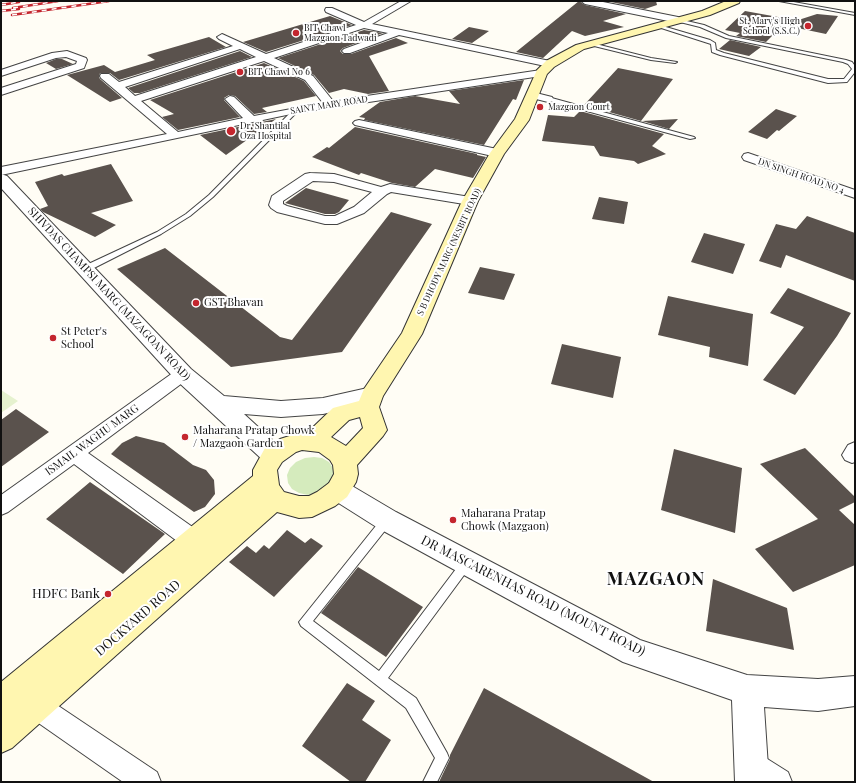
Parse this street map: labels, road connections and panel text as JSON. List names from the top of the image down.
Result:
{
  "streets": {
    "main road": ["S B DHODY MARG (NESBIT ROAD)", "DOCKYARD ROAD"],
    "street": [
      "SAINT MARY ROAD",
      "DN SINGH ROAD NO 4",
      "SHIVDAS CHAMPSI MARG (MAZAGOAN ROAD)",
      "ISMAIL WAGHU MARG",
      "DR MASCARENHAS ROAD (MOUNT ROAD)"
    ]
  },
  "crossings": [
    ["SAINT MARY ROAD", "S B DHODY MARG (NESBIT ROAD)"],
    ["SHIVDAS CHAMPSI MARG (MAZAGOAN ROAD)", "ISMAIL WAGHU MARG"],
    ["SHIVDAS CHAMPSI MARG (MAZAGOAN ROAD)", "DR MASCARENHAS ROAD (MOUNT ROAD)"],
    ["SHIVDAS CHAMPSI MARG (MAZAGOAN ROAD)", "DOCKYARD ROAD"],
    ["DR MASCARENHAS ROAD (MOUNT ROAD)", "DOCKYARD ROAD"]
  ],
  "districts": ["MAZGAON"],
  "places": [
    "St. Mary's High School (S.S.C.)",
    "BIT Chawl Mazgaon Tadwadi",
    "BIT Chawl No 6",
    "Mazgaon Court",
    "Dr. Shantilal Oza Hospital",
    "GST Bhavan",
    "St Peter's School",
    "Maharana Pratap Chowk / Mazgaon Garden",
    "Maharana Pratap Chowk (Mazgaon)",
    "HDFC Bank"
  ]
}
